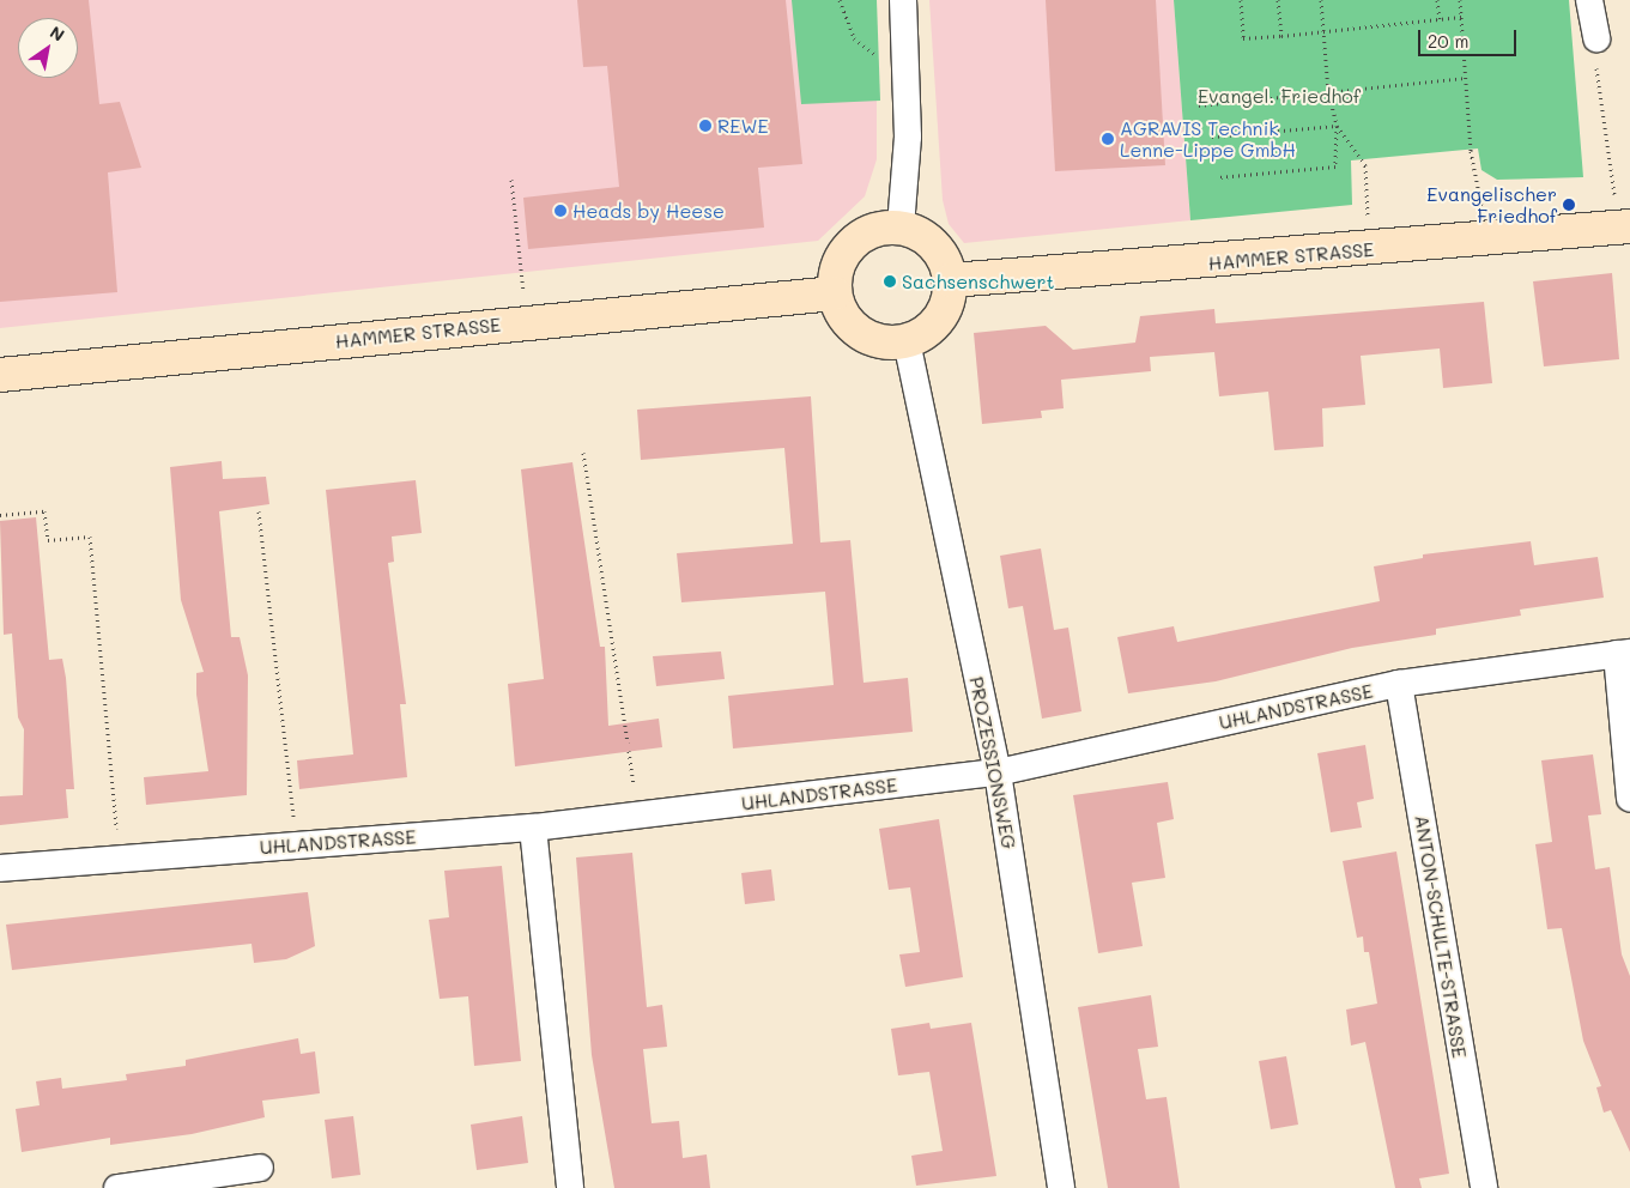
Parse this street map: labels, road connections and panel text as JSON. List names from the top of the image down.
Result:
{
  "streets": {
    "main road": ["HAMMER STRASSE"],
    "street": ["UHLANDSTRASSE", "PROZESSIONSWEG", "ANTON-SCHULTE-STRASSE"]
  },
  "crossings": [
    ["HAMMER STRASSE", "PROZESSIONSWEG"],
    ["UHLANDSTRASSE", "PROZESSIONSWEG"],
    ["UHLANDSTRASSE", "ANTON-SCHULTE-STRASSE"]
  ],
  "parks": ["Evangel. Friedhof"],
  "places": [
    "REWE",
    "AGRAVIS Technik Lenne-Lippe GmbH",
    "Evangelischer Friedhof",
    "Heads by Heese",
    "Sachsenschwert"
  ],
  "scale_bar": "20 m",
  "north": "top right"
}
